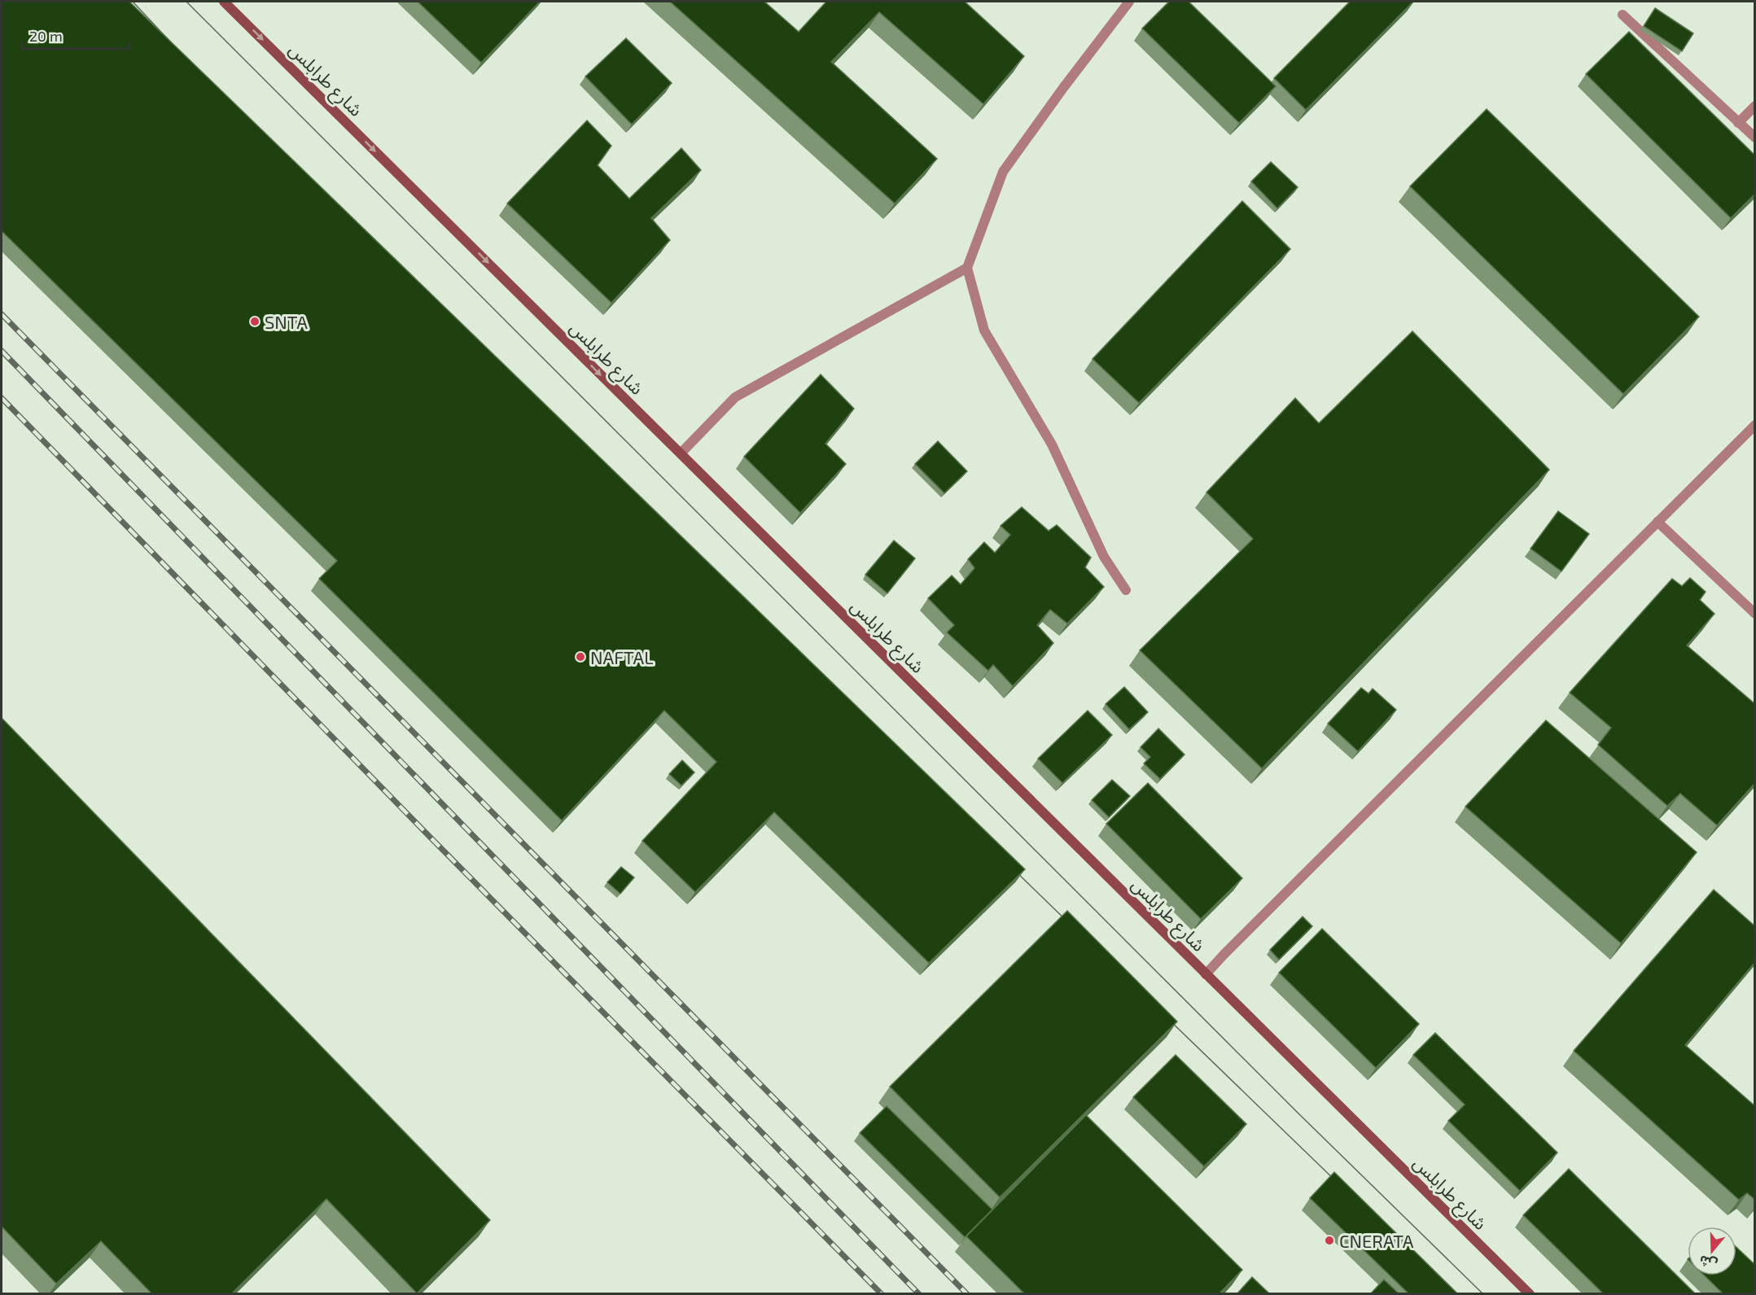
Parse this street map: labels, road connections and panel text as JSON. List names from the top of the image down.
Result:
{
  "streets": {
    "main road": ["شارع طرابلس"]
  },
  "places": ["SNTA", "NAFTAL", "CNERATA"],
  "scale_bar": "20 m",
  "north": "bottom"
}
